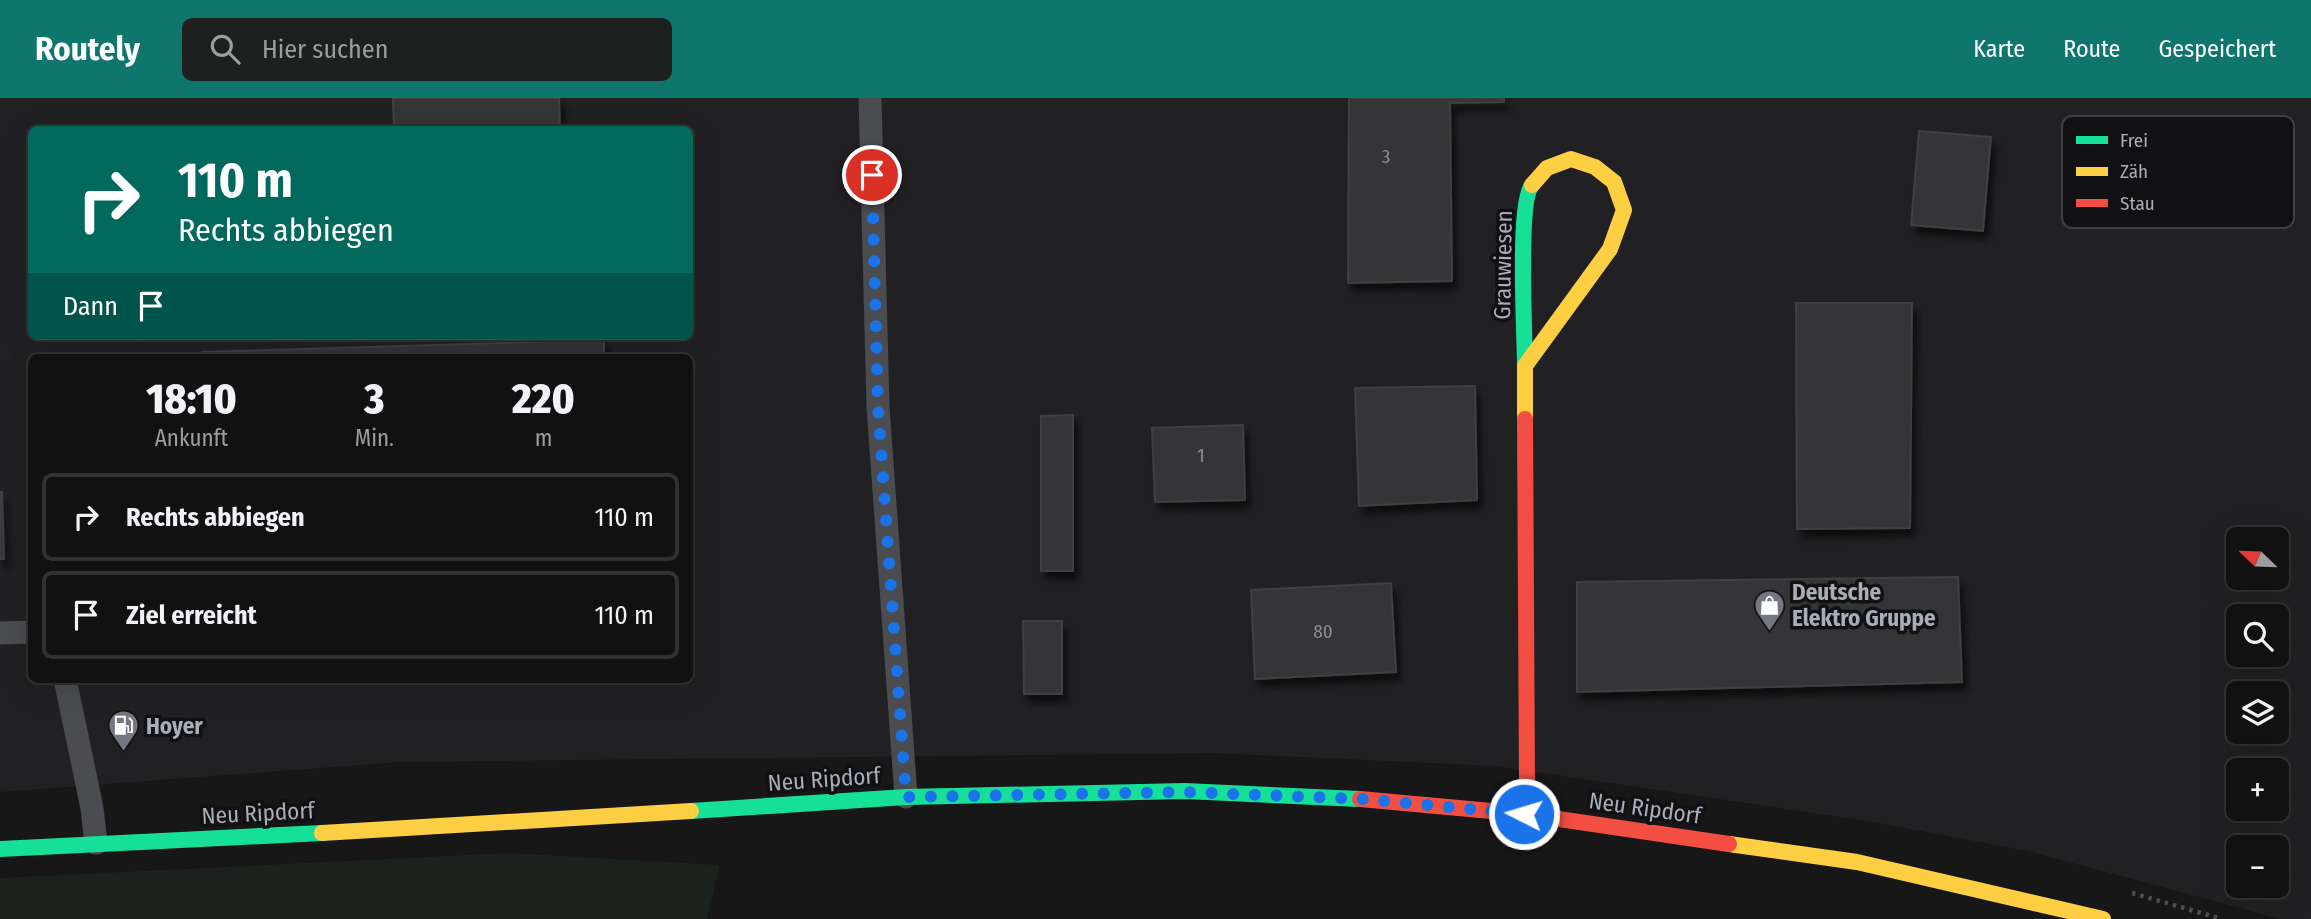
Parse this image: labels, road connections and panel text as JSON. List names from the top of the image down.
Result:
{
  "streets": {
    "street": ["Grauwiesen", "Neu Ripdorf"]
  },
  "crossings": [
    ["Grauwiesen", "Neu Ripdorf"]
  ],
  "places": {
    "shop": ["Deutsche Elektro Gruppe"],
    "fuel station": ["Hoyer"]
  },
  "house_numbers": ["3", "1", "80"],
  "legend": ["Frei", "Zäh", "Stau"],
  "north": "top left",
  "page": {
    "header": "Routely",
    "search": "Hier suchen",
    "nav": ["Karte", "Route", "Gespeichert"],
    "turn": ["110 m", "Rechts abbiegen"],
    "then": "Dann",
    "eta": [
      "18:10",
      "Ankunft",
      "3",
      "Min.",
      "220",
      "m"
    ],
    "list": [
      {
        "name": "Rechts abbiegen",
        "value": "110 m"
      },
      {
        "name": "Ziel erreicht",
        "value": "110 m"
      }
    ],
    "map_buttons": ["+", "−"]
  }
}
